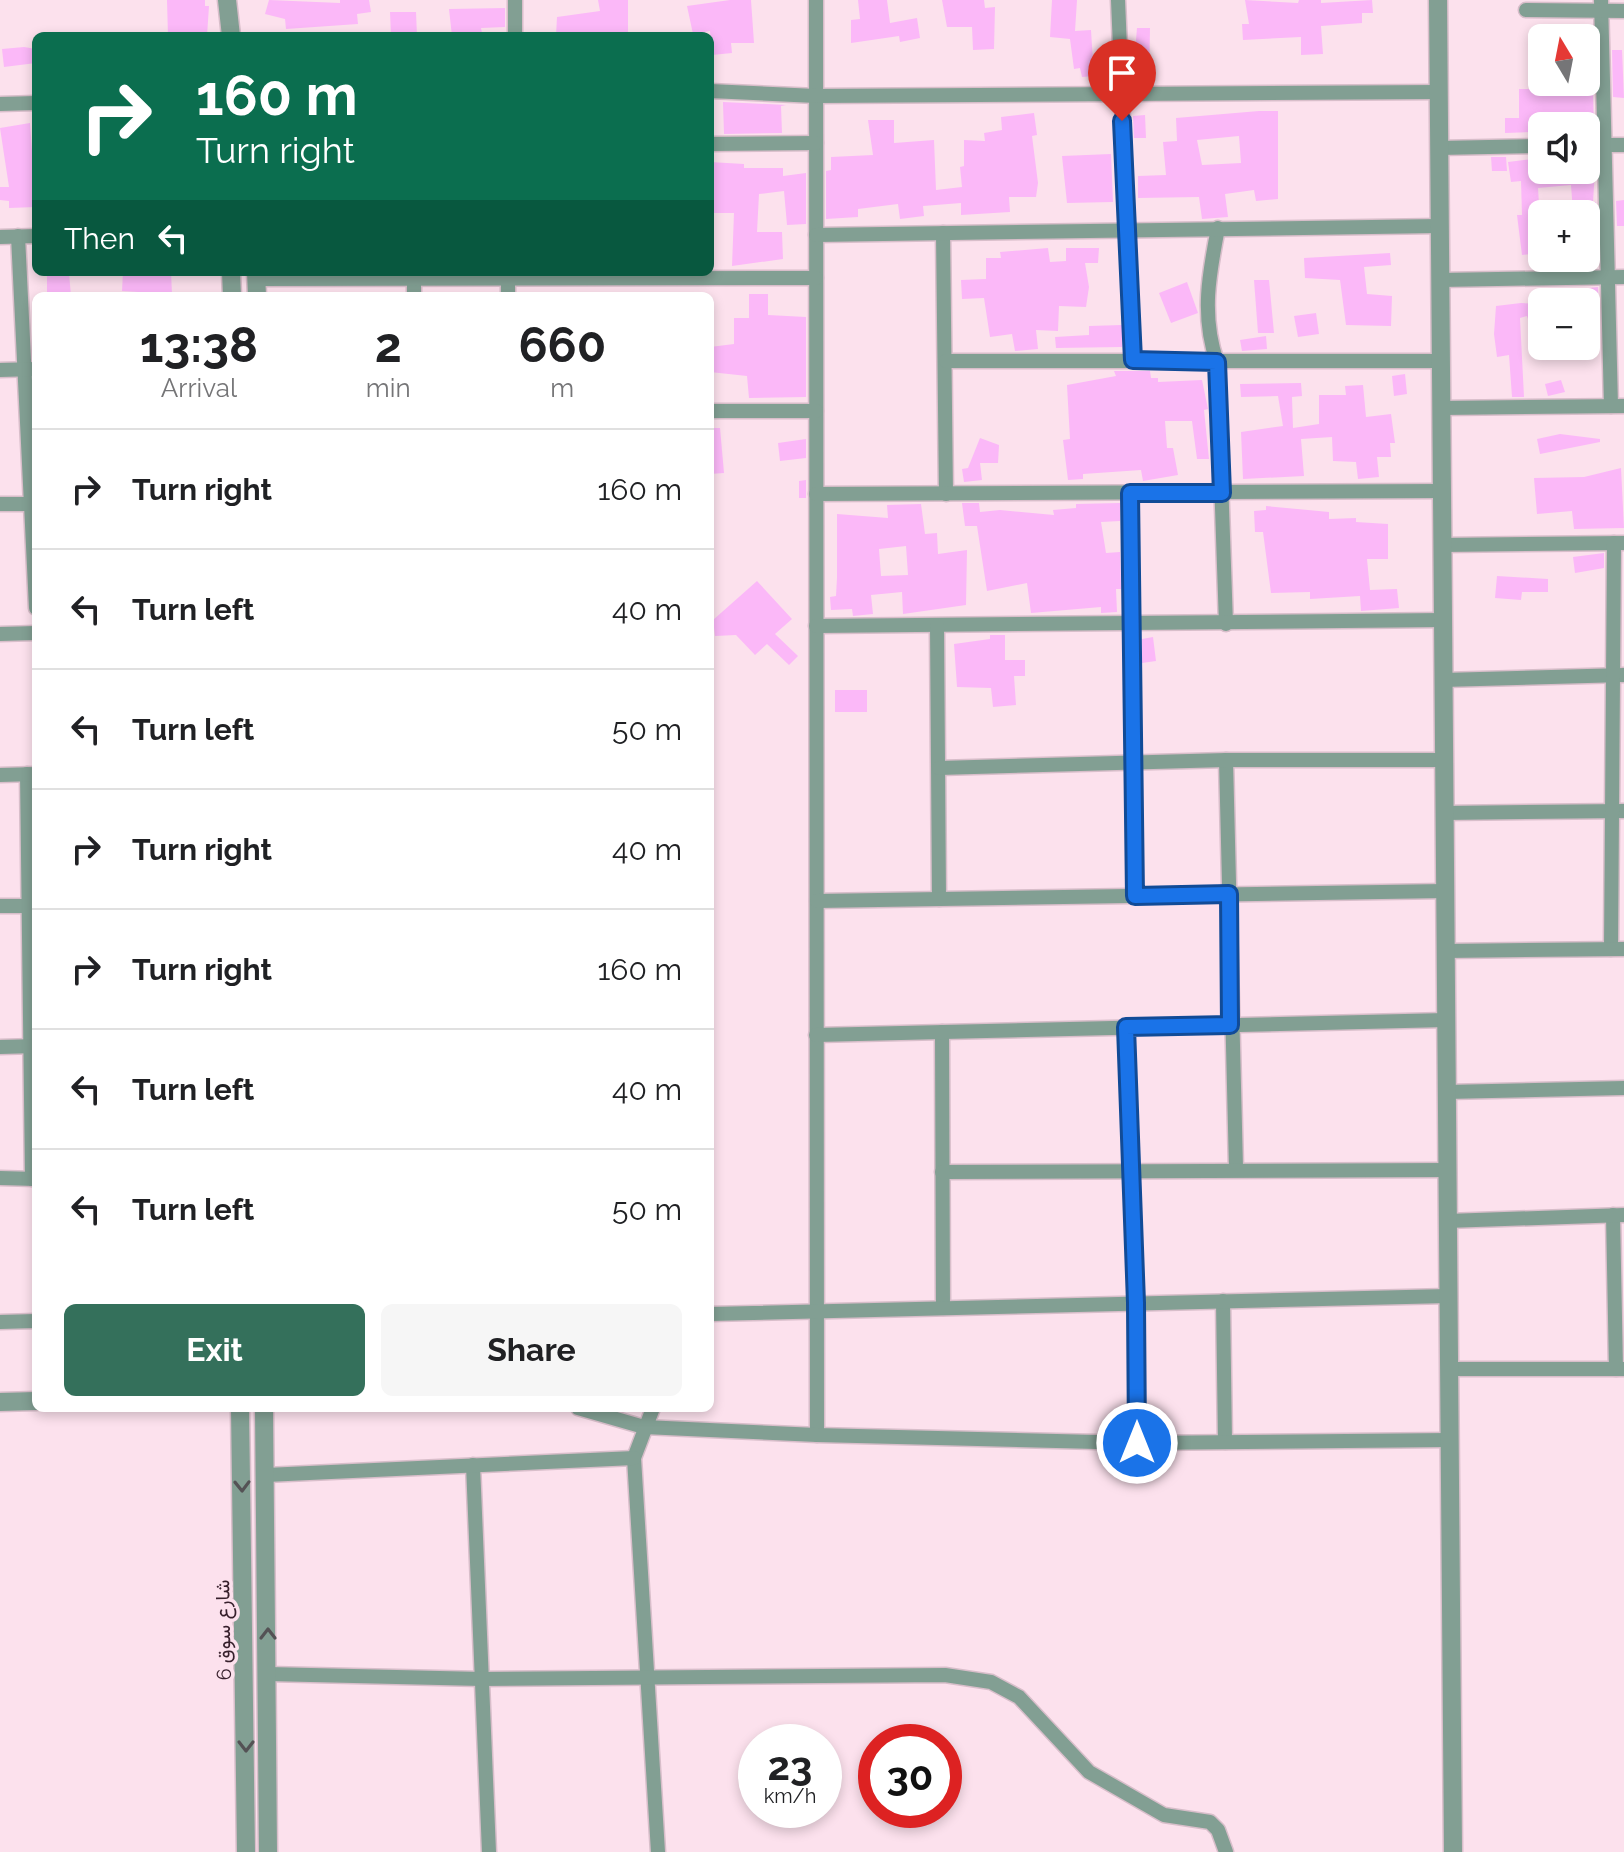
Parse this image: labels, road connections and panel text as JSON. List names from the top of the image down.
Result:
{
  "streets": {
    "street": ["شارع سوق 6"]
  },
  "north": "top",
  "page": {
    "map_buttons": ["+", "−"],
    "turn": ["160 m", "Turn right"],
    "then": "Then",
    "eta": [
      "13:38",
      "Arrival",
      "2",
      "min",
      "660",
      "m"
    ],
    "list": [
      {
        "name": "Turn right",
        "value": "160 m"
      },
      {
        "name": "Turn left",
        "value": "40 m"
      },
      {
        "name": "Turn left",
        "value": "50 m"
      },
      {
        "name": "Turn right",
        "value": "40 m"
      },
      {
        "name": "Turn right",
        "value": "160 m"
      },
      {
        "name": "Turn left",
        "value": "40 m"
      },
      {
        "name": "Turn left",
        "value": "50 m"
      }
    ],
    "buttons": ["Exit", "Share"],
    "speed": "23 km/h",
    "limit": "30"
  }
}
